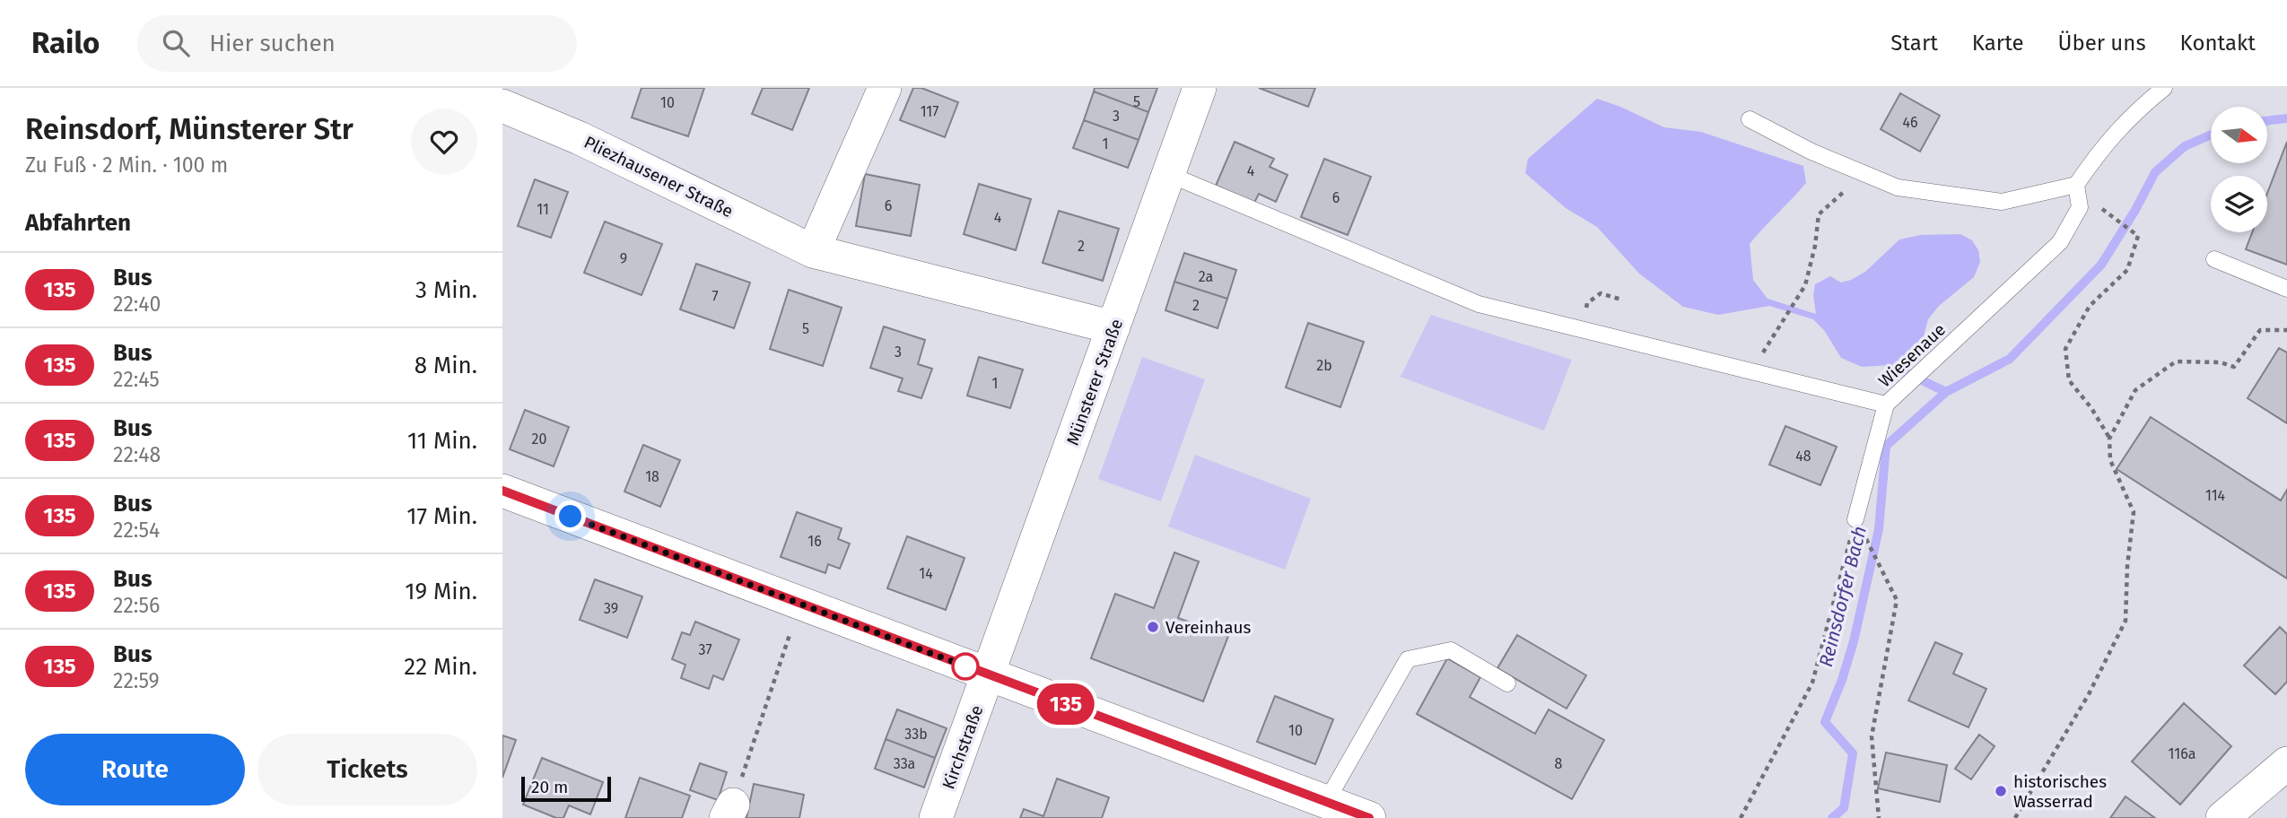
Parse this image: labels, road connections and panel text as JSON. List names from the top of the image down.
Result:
{
  "streets": {
    "street": ["Pliezhausener Straße", "Münsterer Straße", "Kirchstraße"],
    "lane": ["Wiesenaue"]
  },
  "crossings": [
    ["Pliezhausener Straße", "Münsterer Straße"],
    ["Münsterer Straße", "Kirchstraße"]
  ],
  "water": ["Reinsdorfer Bach"],
  "places": ["Vereinhaus", "historisches Wasserrad"],
  "lines": ["bus line 135"],
  "house_numbers": [
    "5",
    "10",
    "117",
    "3",
    "46",
    "1",
    "4",
    "6",
    "6",
    "11",
    "4",
    "2",
    "9",
    "2a",
    "7",
    "2",
    "5",
    "3",
    "2b",
    "1",
    "20",
    "48",
    "18",
    "114",
    "16",
    "14",
    "39",
    "37",
    "10",
    "33b",
    "116a",
    "33a",
    "8"
  ],
  "scale_bar": "20 m",
  "north": "right",
  "page": {
    "header": "Railo",
    "search": "Hier suchen",
    "nav": [
      "Start",
      "Karte",
      "Über uns",
      "Kontakt"
    ],
    "heading": [
      ["Reinsdorf, Münsterer Str", "Zu Fuß · 2 Min. · 100 m"],
      "Abfahrten"
    ],
    "on_map": "135",
    "list": [
      {
        "mark": "135",
        "name": "Bus",
        "note": "22:40",
        "value": "3 Min."
      },
      {
        "mark": "135",
        "name": "Bus",
        "note": "22:45",
        "value": "8 Min."
      },
      {
        "mark": "135",
        "name": "Bus",
        "note": "22:48",
        "value": "11 Min."
      },
      {
        "mark": "135",
        "name": "Bus",
        "note": "22:54",
        "value": "17 Min."
      },
      {
        "mark": "135",
        "name": "Bus",
        "note": "22:56",
        "value": "19 Min."
      },
      {
        "mark": "135",
        "name": "Bus",
        "note": "22:59",
        "value": "22 Min."
      }
    ],
    "buttons": ["Route", "Tickets"],
    "scale": "20 m"
  }
}
